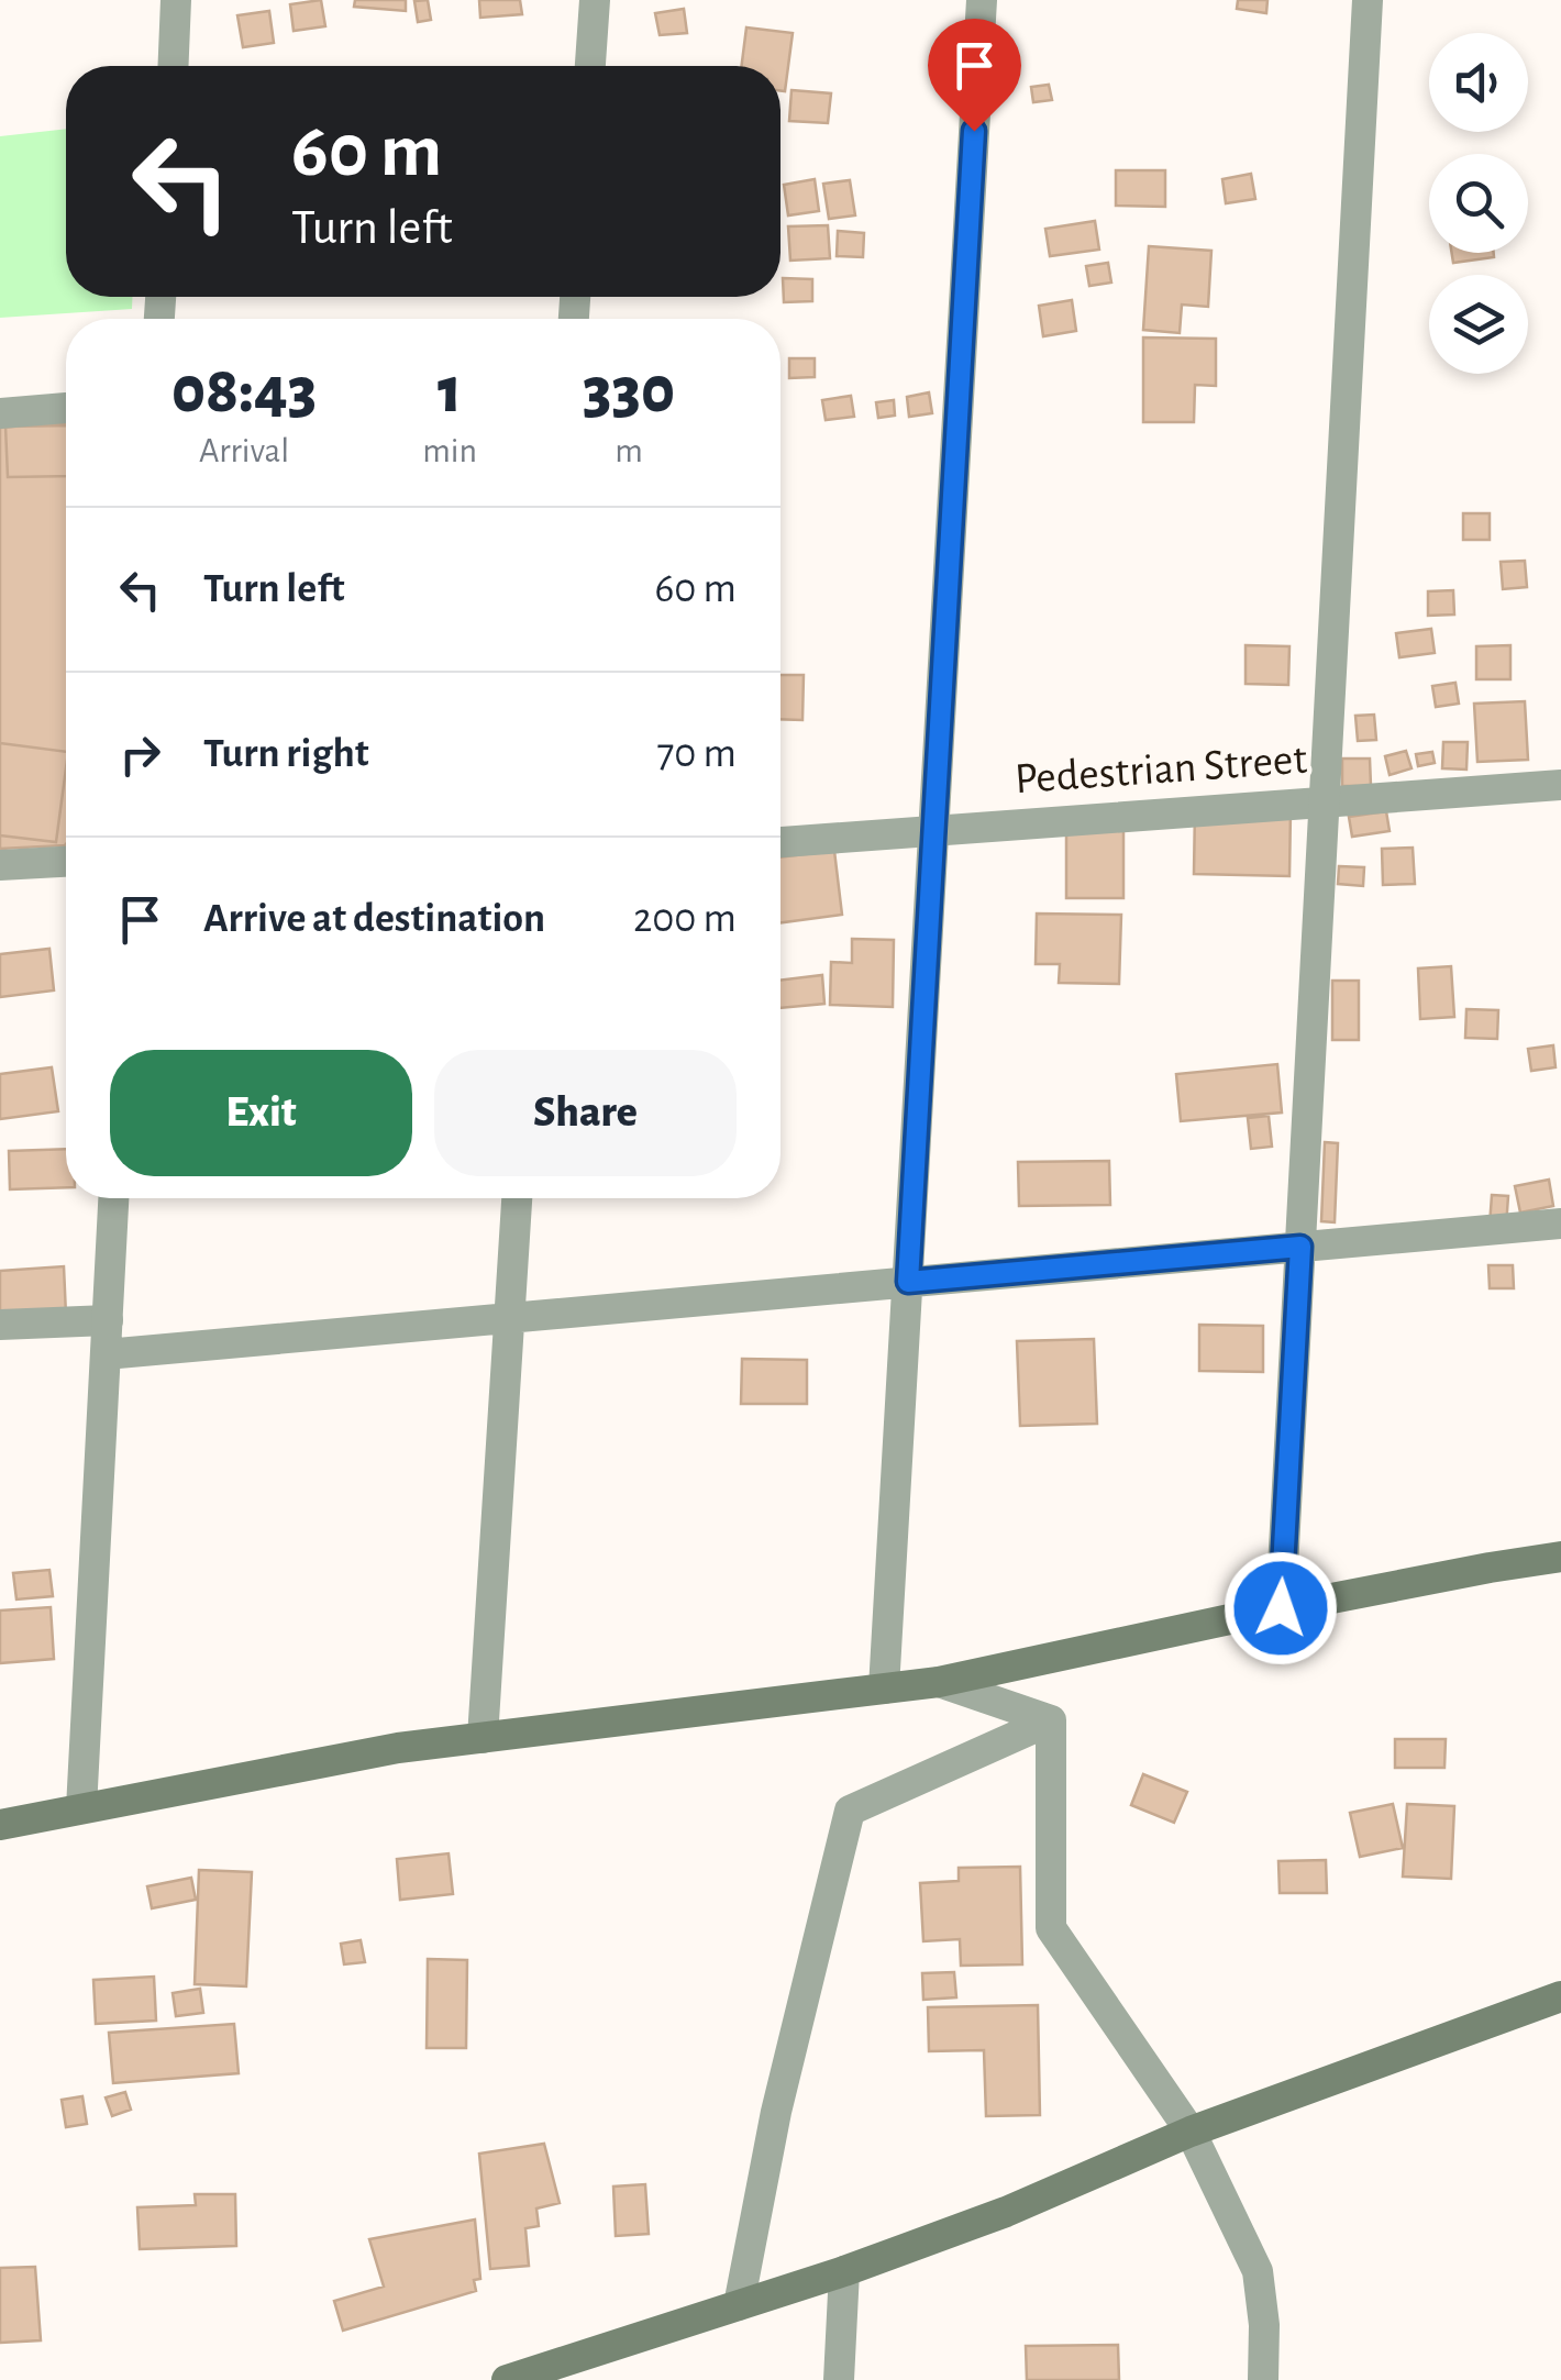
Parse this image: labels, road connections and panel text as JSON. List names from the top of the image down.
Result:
{
  "streets": {
    "street": ["Pedestrian Street"]
  },
  "page": {
    "turn": ["60 m", "Turn left"],
    "eta": [
      "08:43",
      "Arrival",
      "1",
      "min",
      "330",
      "m"
    ],
    "list": [
      {
        "name": "Turn left",
        "value": "60 m"
      },
      {
        "name": "Turn right",
        "value": "70 m"
      },
      {
        "name": "Arrive at destination",
        "value": "200 m"
      }
    ],
    "buttons": ["Exit", "Share"]
  }
}
